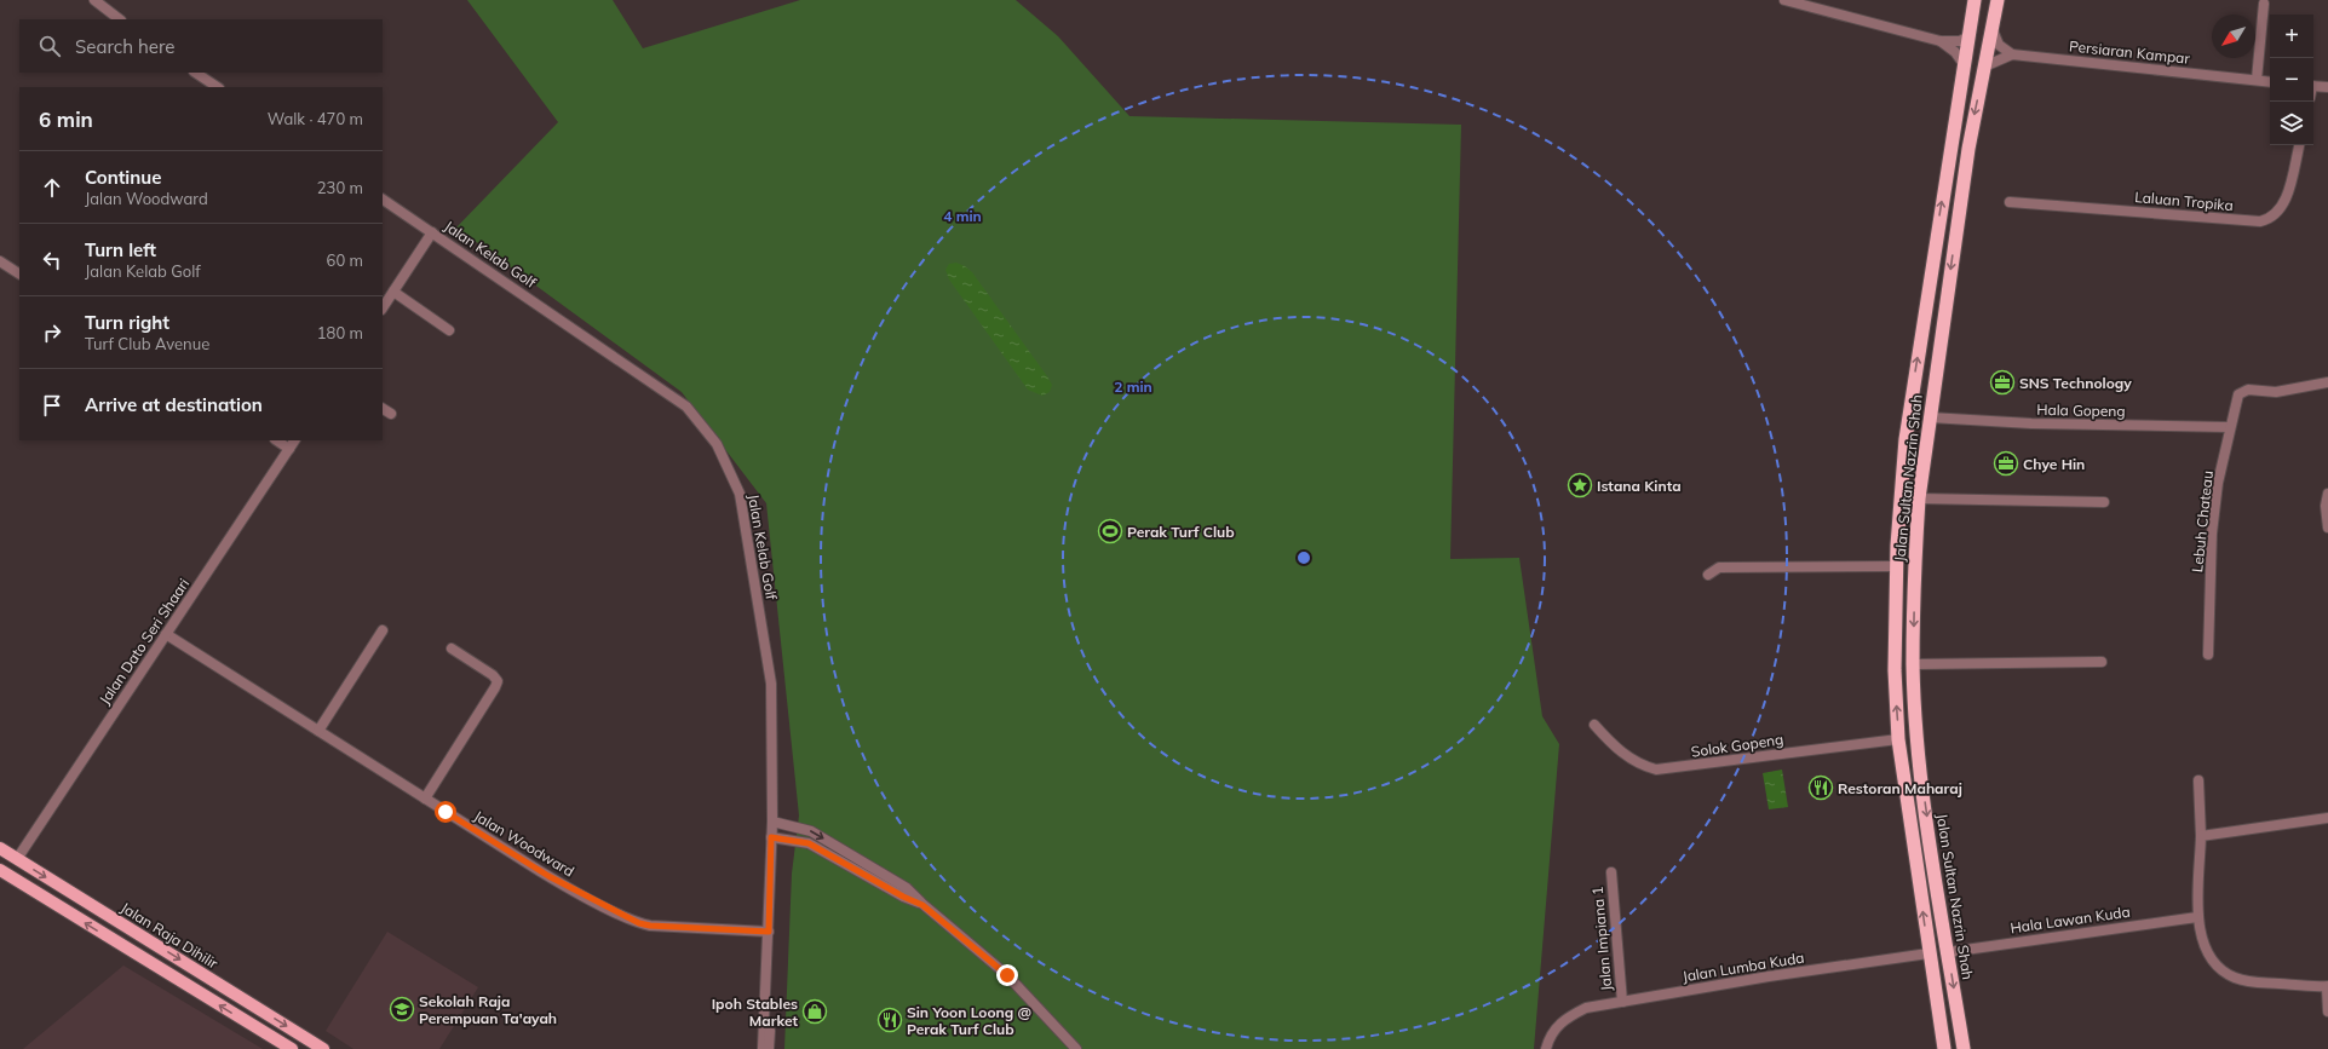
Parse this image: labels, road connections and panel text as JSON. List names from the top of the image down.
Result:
{
  "streets": {
    "highway": ["Jalan Sultan Nazrin Shah"],
    "main road": ["Jalan Raja Dihilir"],
    "street": [
      "Persiaran Kampar",
      "Laluan Tropika",
      "Jalan Kelab Golf",
      "Hala Gopeng",
      "Lebuh Chateau",
      "Jalan Dato Seri Shaari",
      "Solok Gopeng",
      "Jalan Woodward",
      "Hala Lawan Kuda",
      "Jalan Impiana 1",
      "Jalan Lumba Kuda"
    ]
  },
  "crossings": [
    ["Jalan Kelab Golf", "Jalan Woodward"],
    ["Hala Gopeng", "Jalan Sultan Nazrin Shah"],
    ["Hala Gopeng", "Lebuh Chateau"],
    ["Jalan Sultan Nazrin Shah", "Solok Gopeng"],
    ["Jalan Sultan Nazrin Shah", "Hala Lawan Kuda"],
    ["Jalan Sultan Nazrin Shah", "Jalan Lumba Kuda"],
    ["Jalan Dato Seri Shaari", "Jalan Woodward"],
    ["Jalan Dato Seri Shaari", "Jalan Raja Dihilir"],
    ["Jalan Impiana 1", "Jalan Lumba Kuda"]
  ],
  "places": {
    "office": ["SNS Technology", "Chye Hin"],
    "place": ["Istana Kinta"],
    "sports": ["Perak Turf Club"],
    "restaurant": ["Restoran Maharaj", "Sin Yoon Loong @ Perak Turf Club"],
    "school or university": ["Sekolah Raja Perempuan Ta'ayah"],
    "shop": ["Ipoh Stables Market"]
  },
  "north": "bottom left",
  "page": {
    "map_buttons": ["+", "−"],
    "search": "Search here",
    "heading": ["6 min", "Walk · 470 m"],
    "list": [
      ["Continue", "Jalan Woodward", "230 m"],
      ["Turn left", "Jalan Kelab Golf", "60 m"],
      ["Turn right", "Turf Club Avenue", "180 m"],
      "Arrive at destination"
    ]
  },
  "rings": ["4 min", "2 min"]
}
